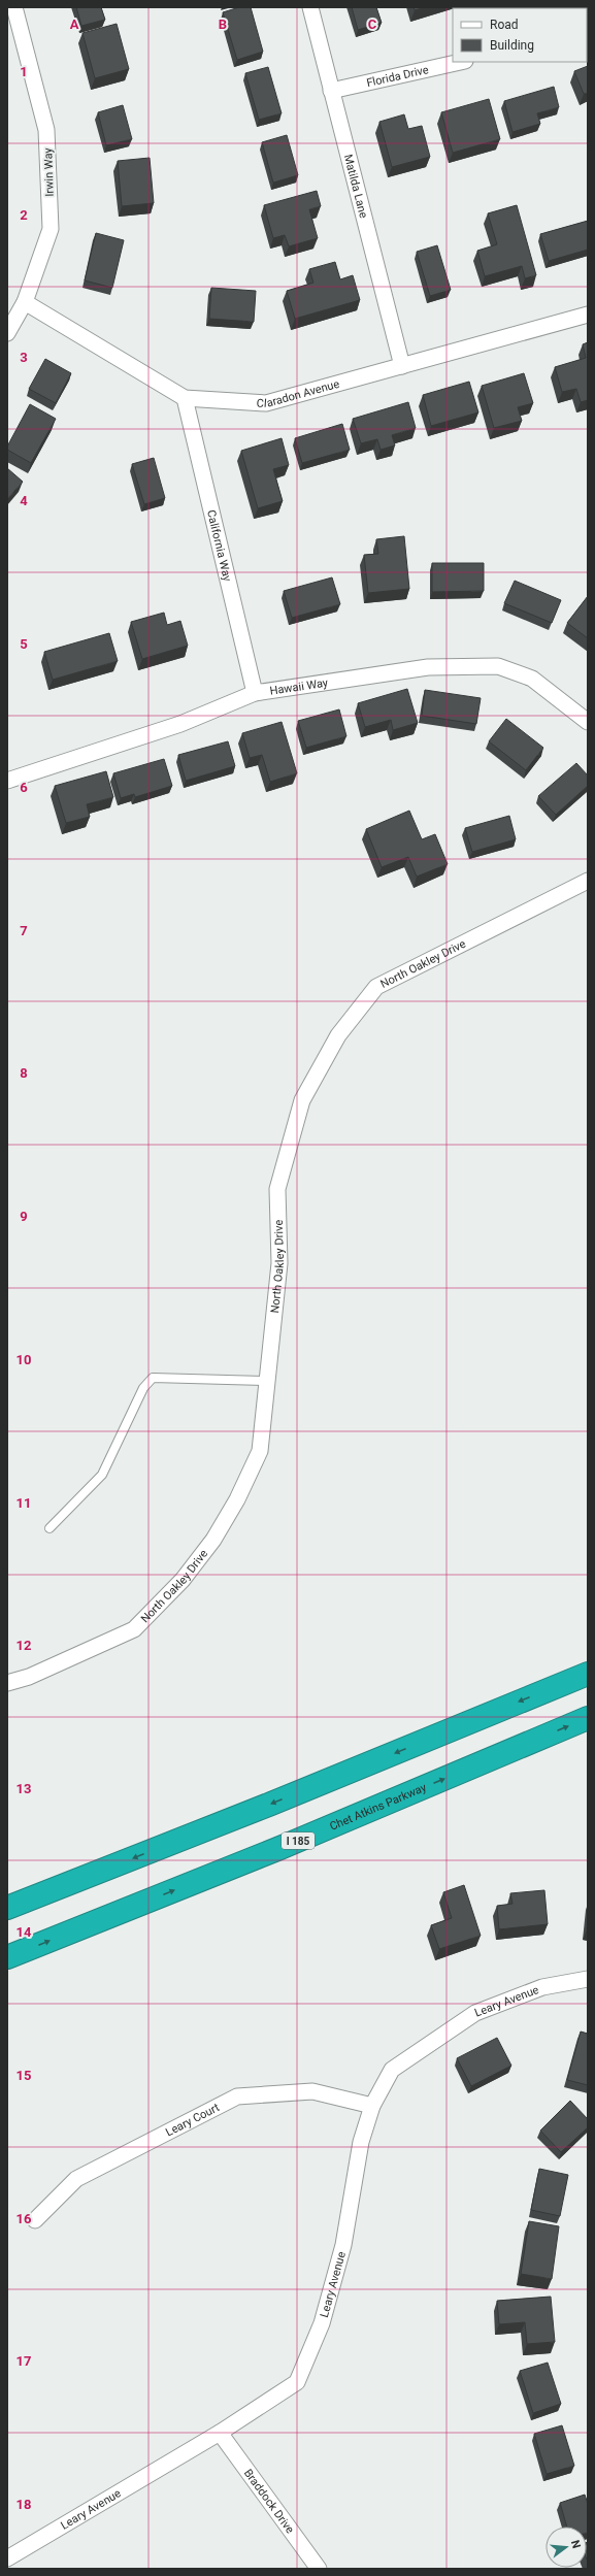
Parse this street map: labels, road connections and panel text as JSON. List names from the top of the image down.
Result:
{
  "streets": {
    "highway": ["Chet Atkins Parkway", "I 185"],
    "street": [
      "Florida Drive",
      "Irwin Way",
      "Matilda Lane",
      "Claradon Avenue",
      "California Way",
      "Hawaii Way",
      "North Oakley Drive",
      "Leary Avenue",
      "Leary Court",
      "Braddock Drive"
    ]
  },
  "crossings": [
    ["Florida Drive", "Matilda Lane"],
    ["Irwin Way", "Claradon Avenue"],
    ["Matilda Lane", "Claradon Avenue"],
    ["Claradon Avenue", "California Way"],
    ["California Way", "Hawaii Way"],
    ["Leary Avenue", "Leary Court"],
    ["Leary Avenue", "Braddock Drive"]
  ],
  "legend": ["Road", "Building"],
  "north": "right",
  "grid": {
    "columns": ["A", "B", "C"],
    "rows": [
      "1",
      "2",
      "3",
      "4",
      "5",
      "6",
      "7",
      "8",
      "9",
      "10",
      "11",
      "12",
      "13",
      "14",
      "15",
      "16",
      "17",
      "18"
    ]
  }
}
